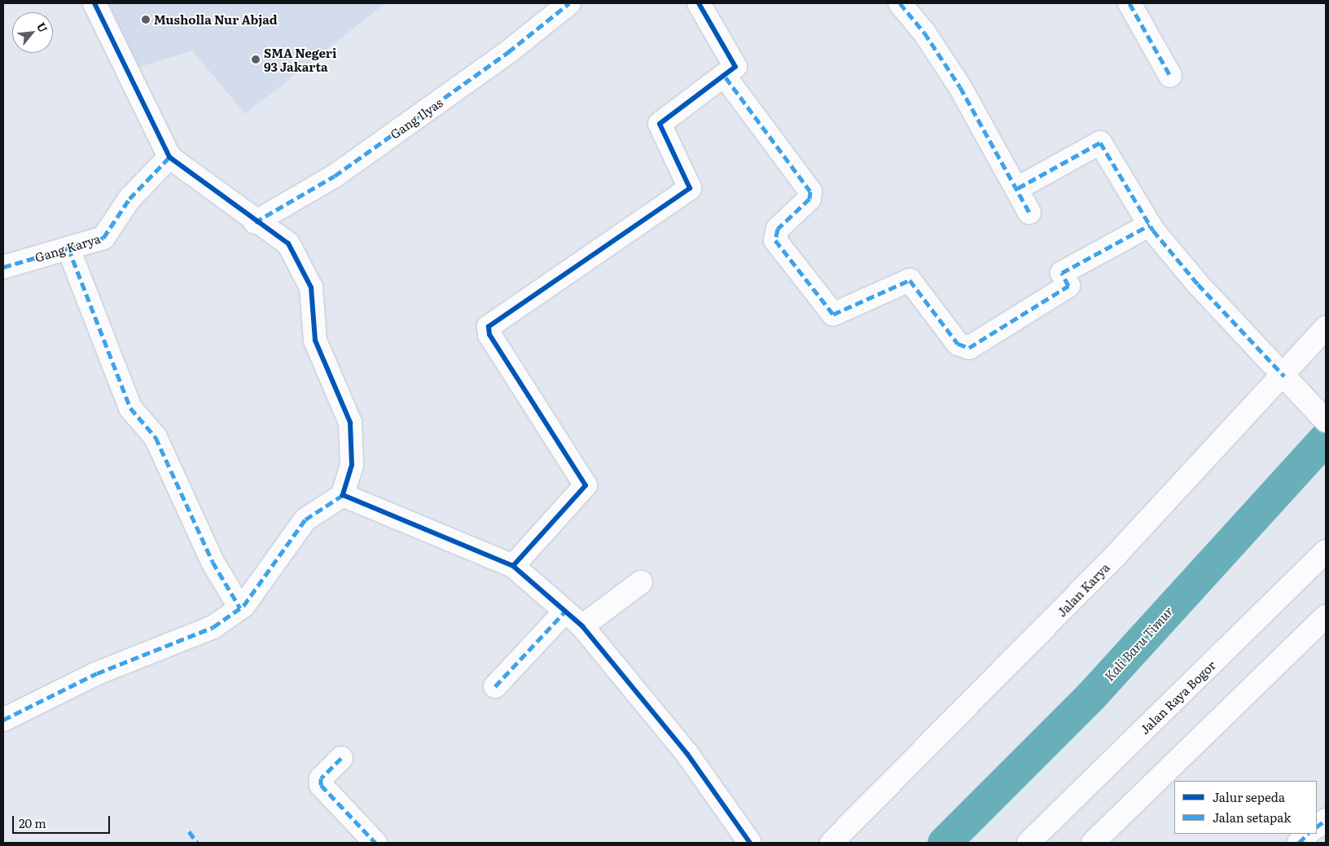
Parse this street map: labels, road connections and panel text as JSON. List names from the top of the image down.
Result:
{
  "streets": {
    "main road": [
      "Gang Ilyas",
      "Gang Karya",
      "Jalan Karya",
      "Jalan Raya Bogor"
    ]
  },
  "water": ["Kali Baru Timur"],
  "places": ["Musholla Nur Abjad", "SMA Negeri 93 Jakarta"],
  "legend": ["Jalur sepeda", "Jalan setapak"],
  "scale_bar": "20 m",
  "north": "top right"
}
